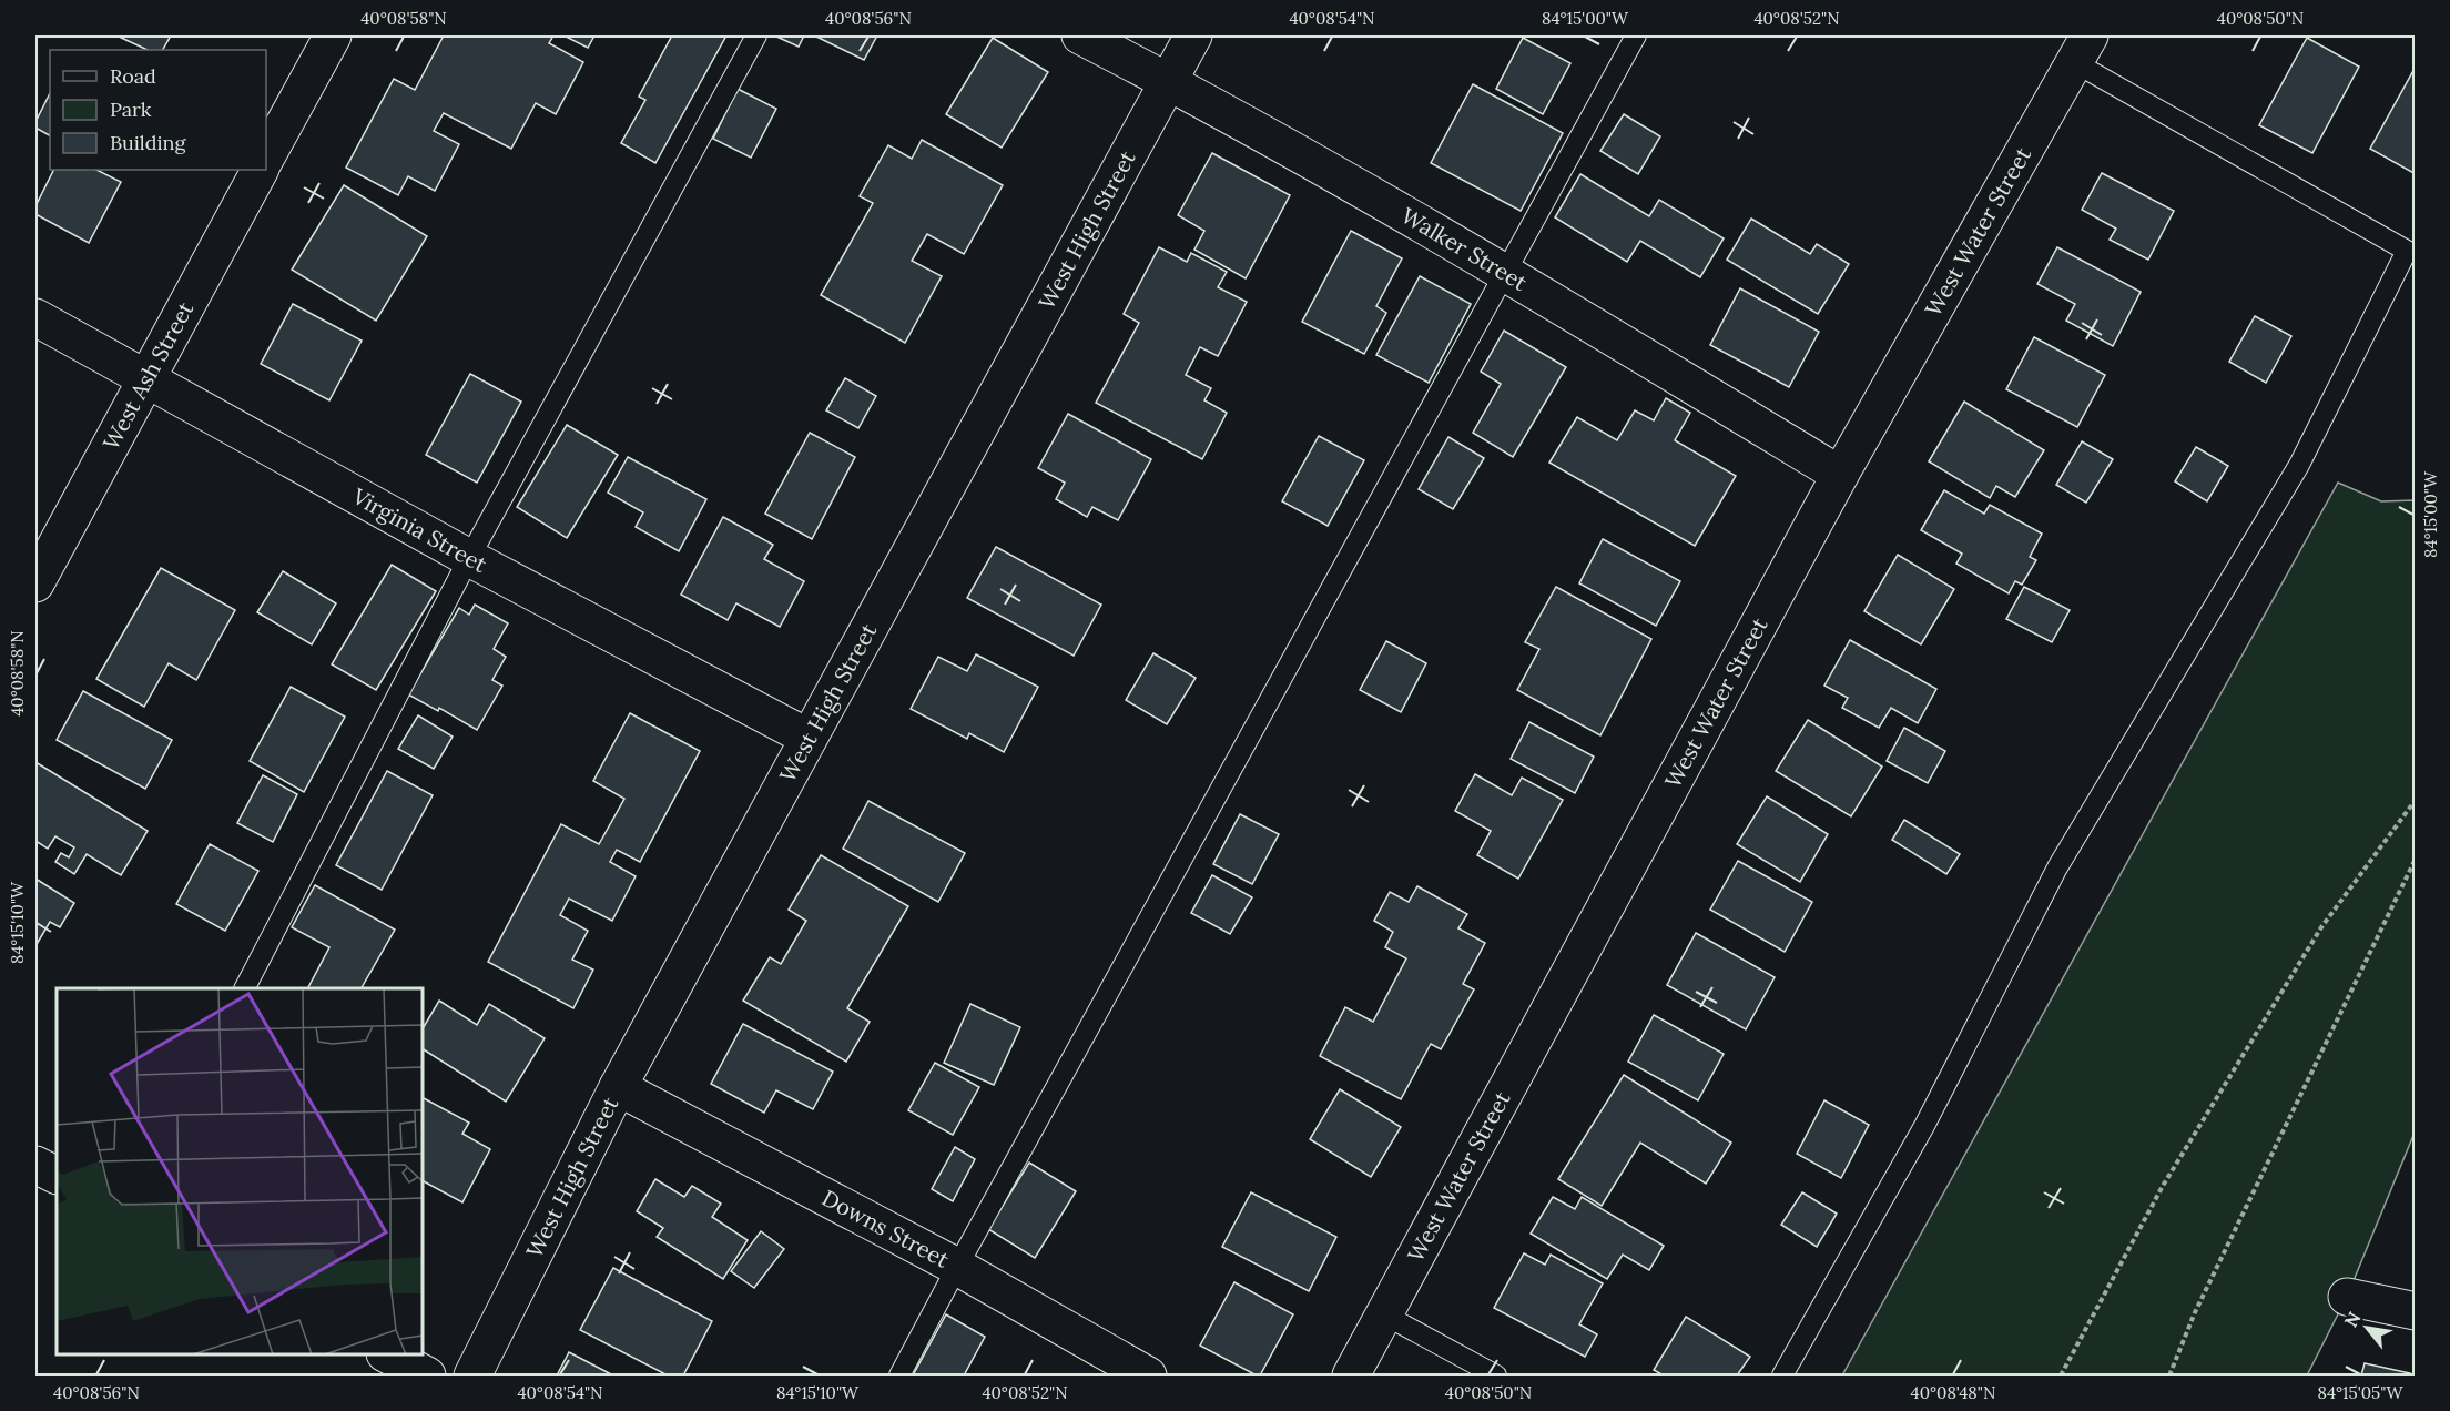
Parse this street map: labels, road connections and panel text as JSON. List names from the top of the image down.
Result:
{
  "streets": {
    "street": [
      "West High Street",
      "West Water Street",
      "Walker Street",
      "West Ash Street",
      "Virginia Street",
      "Downs Street"
    ]
  },
  "crossings": [
    ["West High Street", "Walker Street"],
    ["West High Street", "Virginia Street"],
    ["West High Street", "Downs Street"],
    ["West Water Street", "Walker Street"],
    ["West Ash Street", "Virginia Street"]
  ],
  "legend": ["Road", "Park", "Building"],
  "north": "top left",
  "coordinates": [
    "40°08'58\"N",
    "40°08'56\"N",
    "40°08'54\"N",
    "84°15'00\"W",
    "40°08'52\"N",
    "40°08'50\"N",
    "84°15'10\"W",
    "40°08'48\"N",
    "84°15'05\"W"
  ]
}
